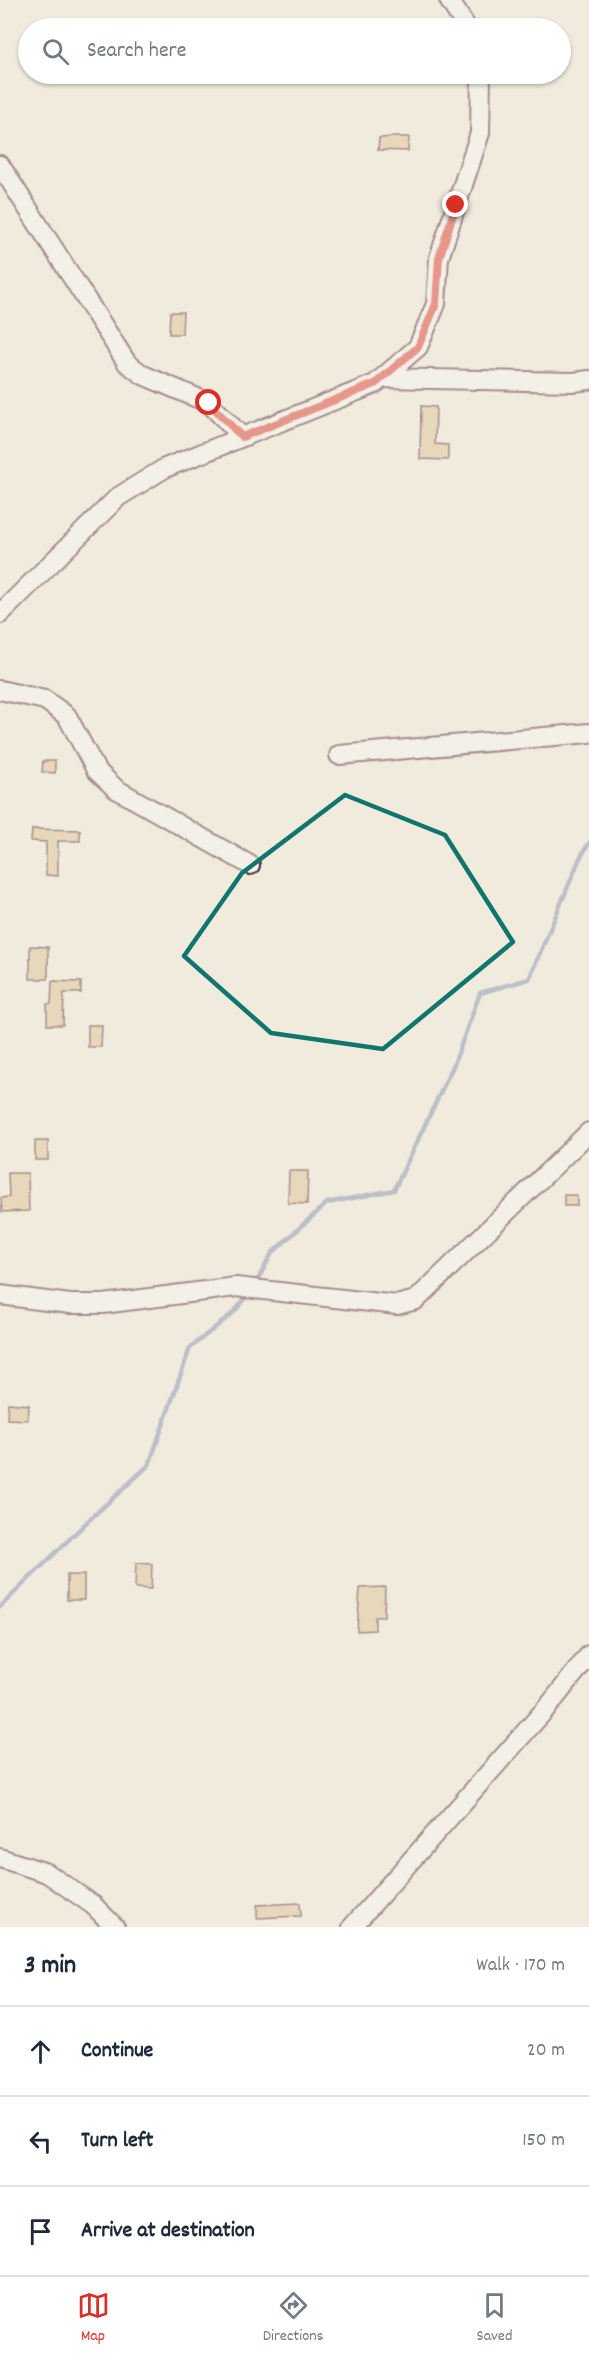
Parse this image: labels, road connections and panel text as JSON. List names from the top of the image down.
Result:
{
  "page": {
    "search": "Search here",
    "heading": ["3 min", "Walk · 170 m"],
    "list": [
      ["Continue", "20 m"],
      ["Turn left", "150 m"],
      "Arrive at destination"
    ],
    "nav": ["Map", "Directions", "Saved"]
  }
}
